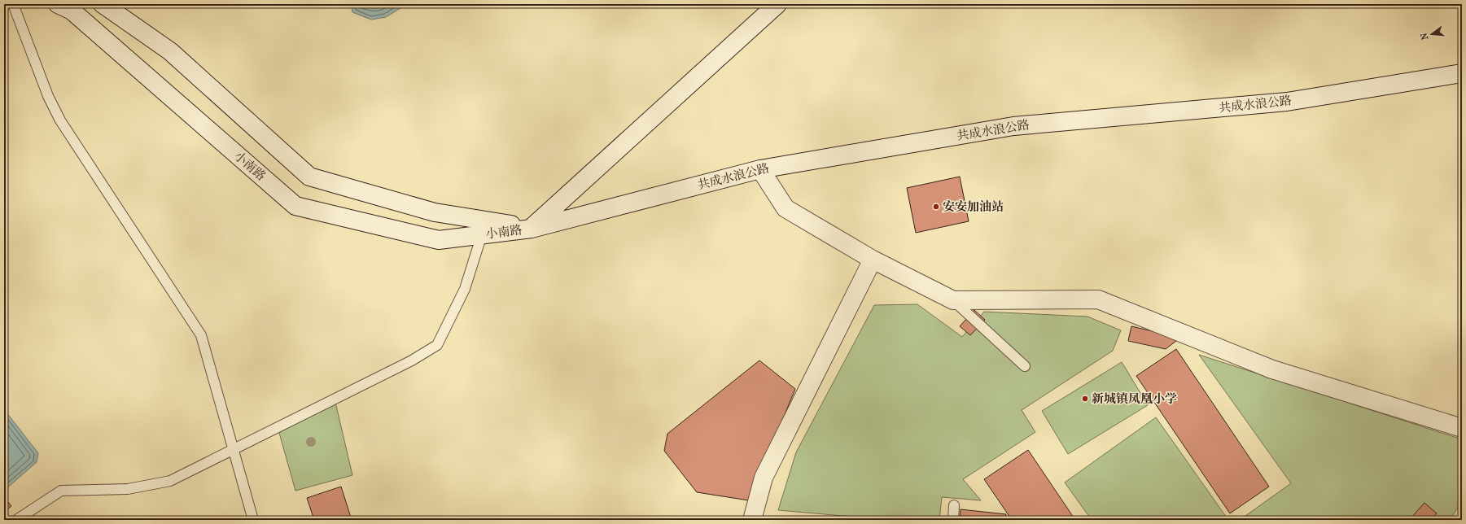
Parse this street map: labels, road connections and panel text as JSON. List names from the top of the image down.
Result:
{
  "streets": {
    "main road": ["共成水浪公路", "小南路"]
  },
  "crossings": [
    ["共成水浪公路", "小南路"]
  ],
  "places": ["安安加油站", "新城镇凤凰小学"],
  "north": "left"
}
